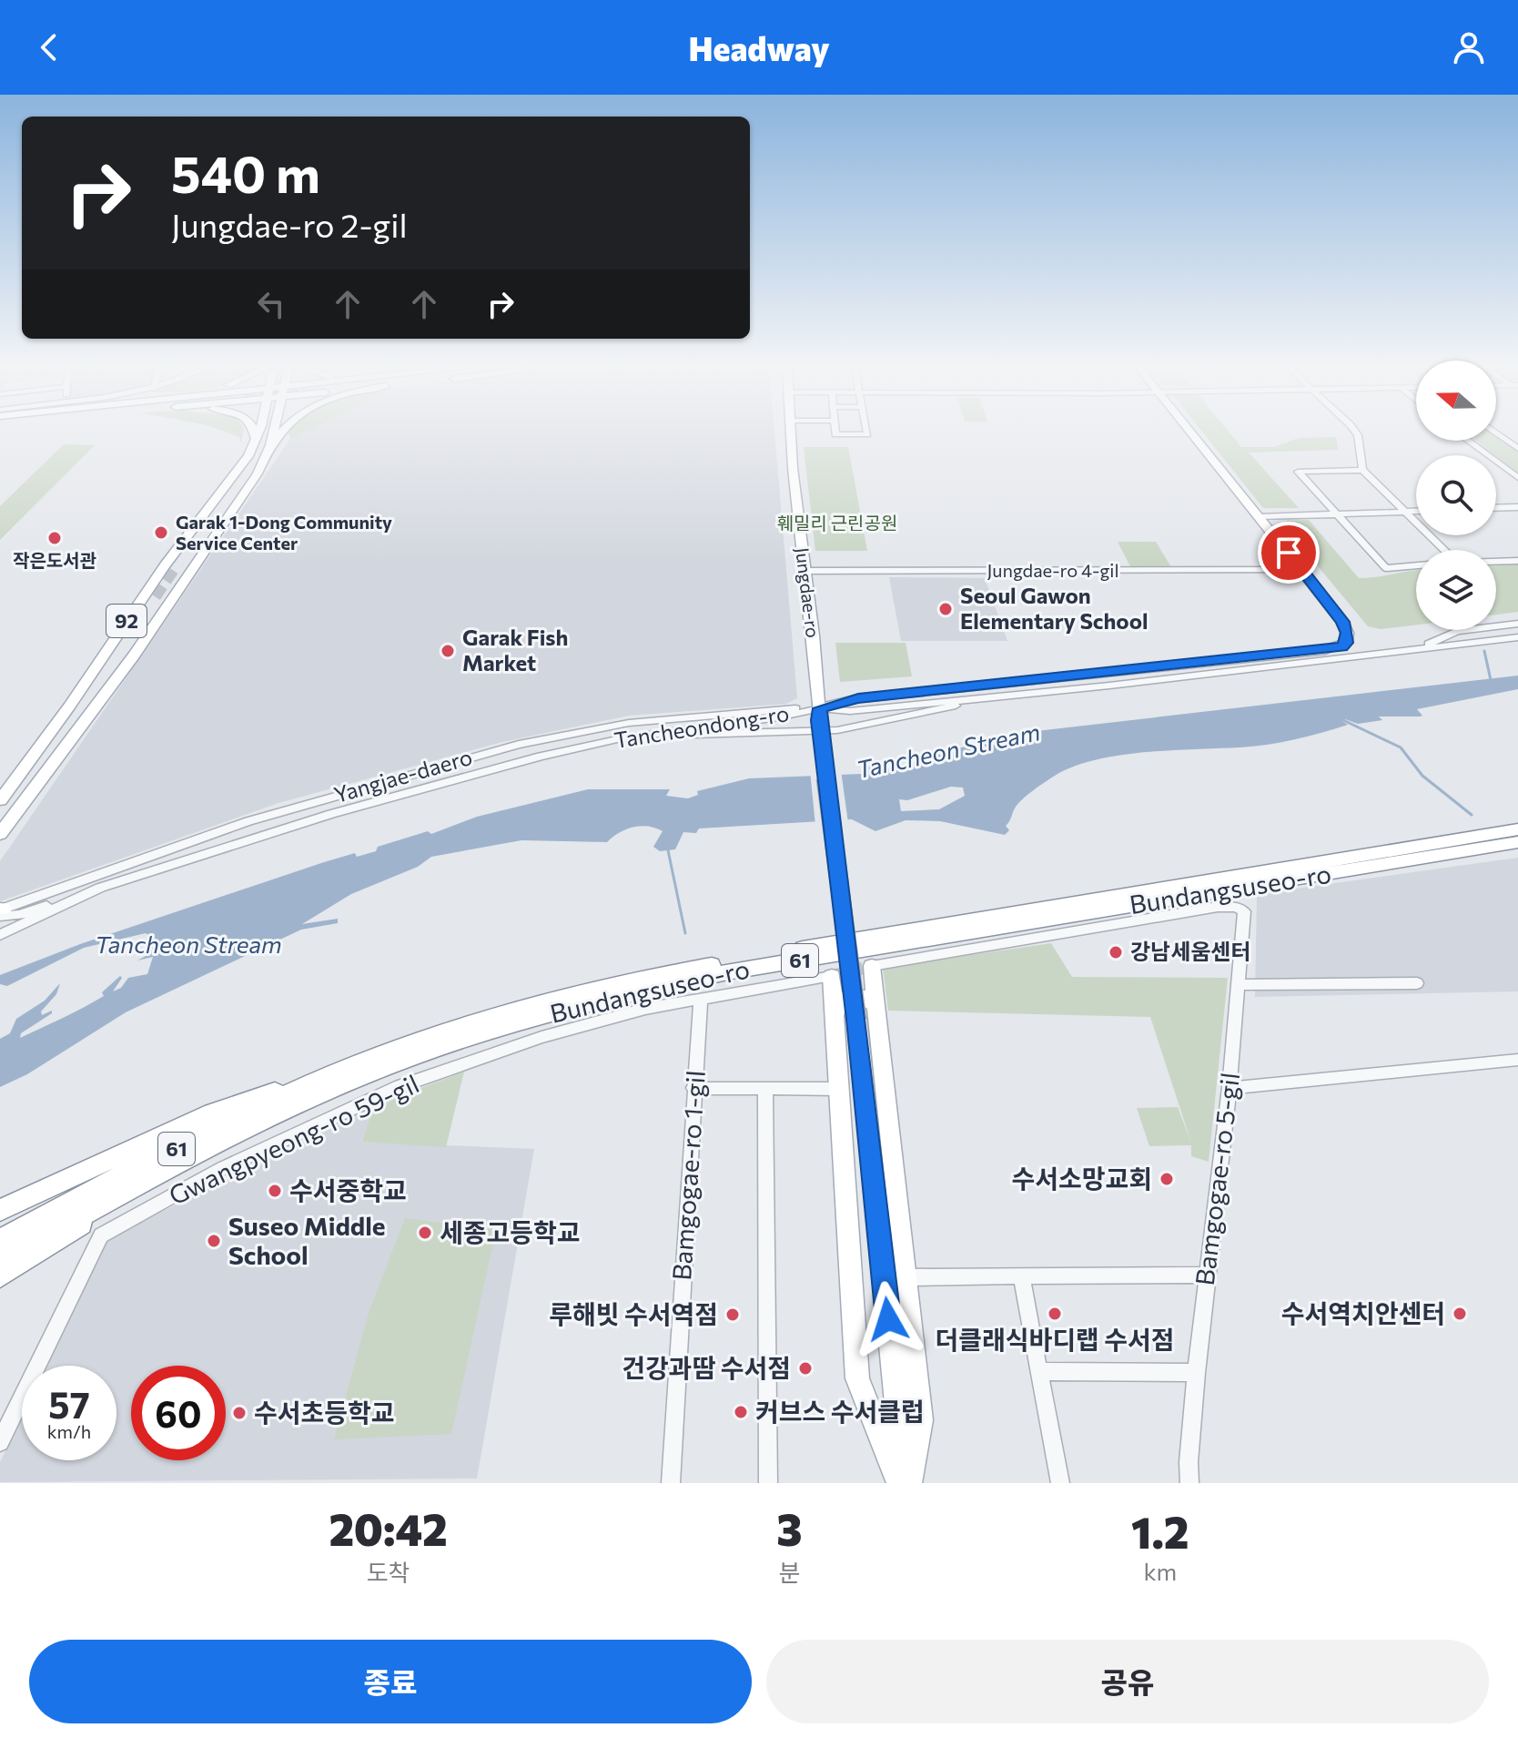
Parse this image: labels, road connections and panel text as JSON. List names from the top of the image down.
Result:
{
  "streets": {
    "highway": ["Bundangsuseo-ro", "61"],
    "main road": ["Jungdae-ro", "92"],
    "street": [
      "Jungdae-ro 4-gil",
      "Tancheondong-ro",
      "Yangjae-daero",
      "Gwangpyeong-ro 59-gil",
      "Bamgogae-ro 1-gil",
      "Bamgogae-ro 5-gil"
    ]
  },
  "crossings": [
    ["Jungdae-ro 4-gil", "Jungdae-ro"],
    ["Jungdae-ro", "Tancheondong-ro"],
    ["Jungdae-ro", "Yangjae-daero"],
    ["Tancheondong-ro", "Yangjae-daero"],
    ["Gwangpyeong-ro 59-gil", "Bamgogae-ro 1-gil"]
  ],
  "water": ["Tancheon Stream"],
  "parks": ["훼밀리 근린공원"],
  "places": [
    "Garak 1-Dong Community Service Center",
    "작은도서관",
    "Seoul Gawon Elementary School",
    "Garak Fish Market",
    "강남세움센터",
    "수서소망교회",
    "수서중학교",
    "세종고등학교",
    "Suseo Middle School",
    "더클래식바디랩 수서점",
    "수서역치안센터",
    "루해빗 수서역점",
    "건강과땀 수서점",
    "커브스 수서클럽",
    "수서초등학교"
  ],
  "north": "left",
  "page": {
    "header": "Headway",
    "turn": ["540 m", "Jungdae-ro 2-gil"],
    "speed": "57 km/h",
    "limit": "60",
    "eta": [
      "20:42",
      "도착",
      "3",
      "분",
      "1.2",
      "km"
    ],
    "buttons": ["종료", "공유"]
  }
}
